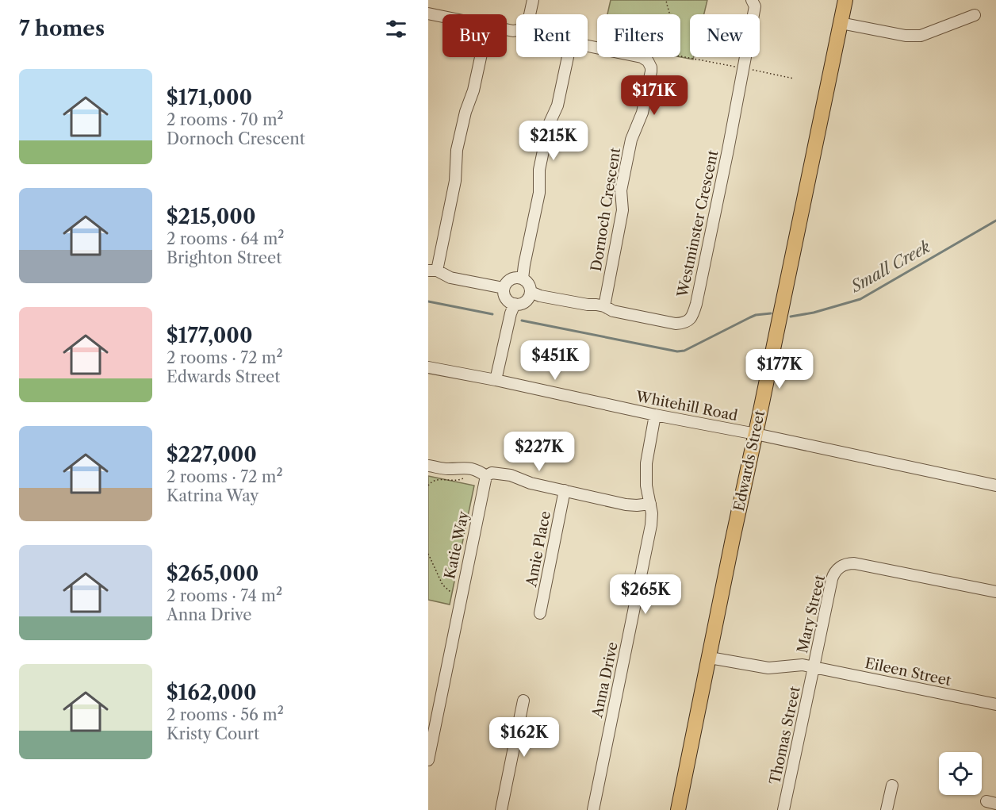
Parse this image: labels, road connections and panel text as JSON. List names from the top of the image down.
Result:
{
  "streets": {
    "main road": ["Edwards Street"],
    "street": [
      "Dornoch Crescent",
      "Westminster Crescent",
      "Whitehill Road",
      "Katie Way",
      "Amie Place",
      "Mary Street",
      "Eileen Street",
      "Anna Drive",
      "Thomas Street"
    ]
  },
  "crossings": [
    ["Dornoch Crescent", "Westminster Crescent"],
    ["Whitehill Road", "Edwards Street"],
    ["Whitehill Road", "Anna Drive"],
    ["Edwards Street", "Mary Street"],
    ["Mary Street", "Eileen Street"],
    ["Mary Street", "Thomas Street"],
    ["Eileen Street", "Thomas Street"]
  ],
  "water": ["Small Creek"],
  "page": {
    "heading": "7 homes",
    "chip": [
      "Buy",
      "Rent",
      "Filters",
      "New"
    ],
    "list": [
      {
        "name": "$171,000",
        "note": "2 rooms · 70 m² · Dornoch Crescent"
      },
      {
        "name": "$215,000",
        "note": "2 rooms · 64 m² · Brighton Street"
      },
      {
        "name": "$177,000",
        "note": "2 rooms · 72 m² · Edwards Street"
      },
      {
        "name": "$227,000",
        "note": "2 rooms · 72 m² · Katrina Way"
      },
      {
        "name": "$265,000",
        "note": "2 rooms · 74 m² · Anna Drive"
      },
      {
        "name": "$162,000",
        "note": "2 rooms · 56 m² · Kristy Court"
      }
    ],
    "price": [
      "$171K",
      "$215K",
      "$451K",
      "$177K",
      "$227K",
      "$265K",
      "$162K"
    ]
  }
}
